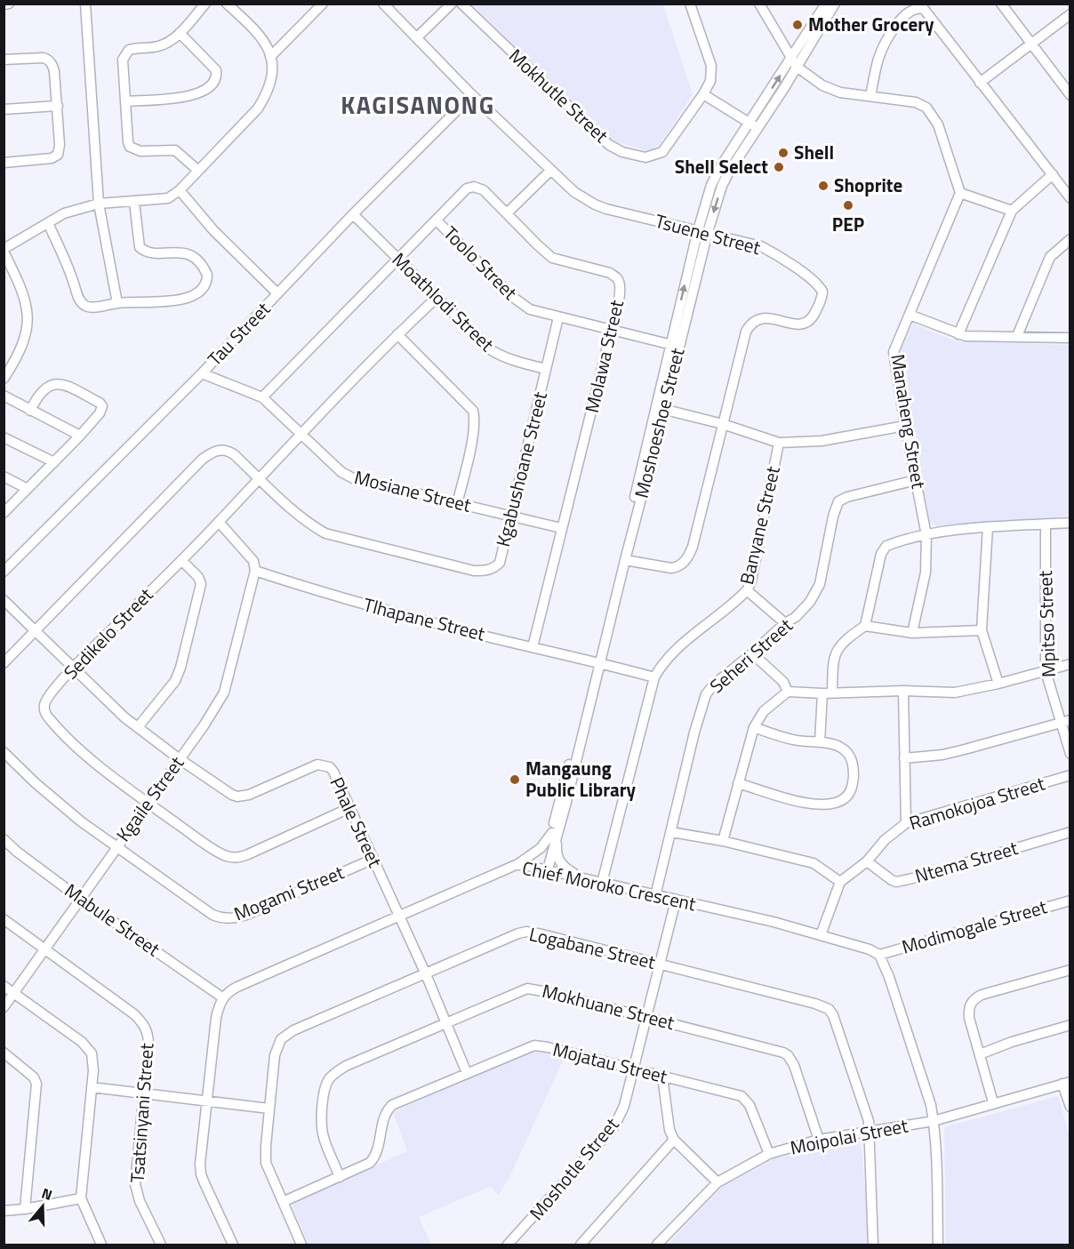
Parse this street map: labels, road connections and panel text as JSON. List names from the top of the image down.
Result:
{
  "streets": {
    "street": [
      "Mokhutle Street",
      "Tsuene Street",
      "Toolo Street",
      "Moathlodi Street",
      "Tau Street",
      "Molawa Street",
      "Manaheng Street",
      "Moshoeshoe Street",
      "Kgabushoane Street",
      "Mosiane Street",
      "Banyane Street",
      "Tlhapane Street",
      "Mpitso Street",
      "Sedikelo Street",
      "Seheri Street",
      "Kgaile Street",
      "Ramokojoa Street",
      "Phale Street",
      "Ntema Street",
      "Chief Moroko Crescent",
      "Mogami Street",
      "Mabule Street",
      "Modimogale Street",
      "Logabane Street",
      "Mokhuane Street",
      "Mojatau Street",
      "Tsatsinyani Street",
      "Moipolai Street",
      "Moshotle Street"
    ]
  },
  "crossings": [
    ["Tsuene Street", "Tau Street"],
    ["Tsuene Street", "Moshoeshoe Street"],
    ["Tsuene Street", "Banyane Street"],
    ["Toolo Street", "Molawa Street"],
    ["Toolo Street", "Moshoeshoe Street"],
    ["Toolo Street", "Kgabushoane Street"],
    ["Moathlodi Street", "Tau Street"],
    ["Moathlodi Street", "Molawa Street"],
    ["Moathlodi Street", "Kgabushoane Street"],
    ["Moathlodi Street", "Sedikelo Street"],
    ["Tau Street", "Mosiane Street"],
    ["Molawa Street", "Mosiane Street"],
    ["Molawa Street", "Tlhapane Street"],
    ["Manaheng Street", "Banyane Street"],
    ["Manaheng Street", "Seheri Street"],
    ["Moshoeshoe Street", "Banyane Street"],
    ["Moshoeshoe Street", "Tlhapane Street"],
    ["Moshoeshoe Street", "Chief Moroko Crescent"],
    ["Kgabushoane Street", "Mosiane Street"],
    ["Kgabushoane Street", "Sedikelo Street"],
    ["Kgabushoane Street", "Phale Street"],
    ["Mosiane Street", "Sedikelo Street"],
    ["Banyane Street", "Tlhapane Street"],
    ["Banyane Street", "Chief Moroko Crescent"],
    ["Tlhapane Street", "Kgaile Street"],
    ["Sedikelo Street", "Kgaile Street"],
    ["Sedikelo Street", "Phale Street"],
    ["Seheri Street", "Chief Moroko Crescent"],
    ["Kgaile Street", "Phale Street"],
    ["Kgaile Street", "Mogami Street"],
    ["Kgaile Street", "Mabule Street"],
    ["Kgaile Street", "Tsatsinyani Street"],
    ["Ramokojoa Street", "Ntema Street"],
    ["Phale Street", "Chief Moroko Crescent"],
    ["Phale Street", "Mogami Street"],
    ["Phale Street", "Logabane Street"],
    ["Phale Street", "Mokhuane Street"],
    ["Phale Street", "Mojatau Street"],
    ["Chief Moroko Crescent", "Mabule Street"],
    ["Chief Moroko Crescent", "Modimogale Street"],
    ["Chief Moroko Crescent", "Moshotle Street"],
    ["Logabane Street", "Mojatau Street"],
    ["Logabane Street", "Moipolai Street"],
    ["Logabane Street", "Moshotle Street"],
    ["Mokhuane Street", "Mojatau Street"],
    ["Mokhuane Street", "Moipolai Street"],
    ["Mokhuane Street", "Moshotle Street"],
    ["Mojatau Street", "Moipolai Street"],
    ["Mojatau Street", "Moshotle Street"]
  ],
  "districts": ["KAGISANONG"],
  "places": [
    "Mother Grocery",
    "Shell",
    "Shell Select",
    "Shoprite",
    "PEP",
    "Mangaung Public Library"
  ],
  "north": "top"
}
